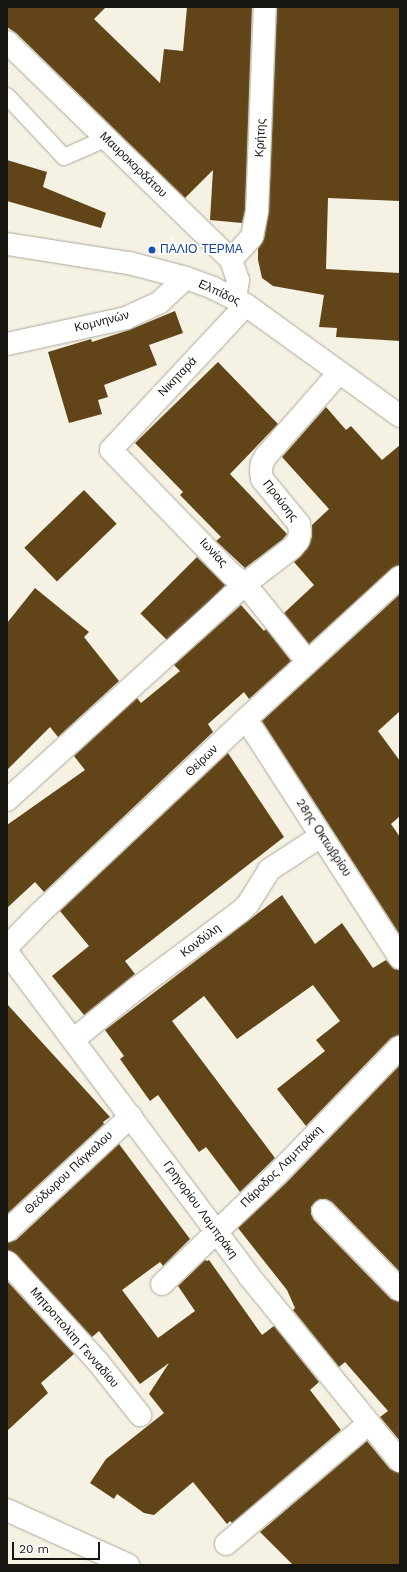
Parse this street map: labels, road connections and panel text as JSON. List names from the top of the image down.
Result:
{
  "streets": {
    "street": [
      "Κρήτης",
      "Μαυροκορδάτου",
      "Ελπίδος",
      "Κομνηνών",
      "Νικηταρά",
      "Προύσης",
      "Ιωνίας",
      "Θείρων",
      "28ης Οκτωβρίου",
      "Κονδύλη",
      "Πάροδος Λαμπράκη",
      "Θεόδωρου Πάγκαλου",
      "Γρηγορίου Λαμπράκη",
      "Μητροπολίτη Γενναδίου"
    ]
  },
  "crossings": [
    ["Κρήτης", "Μαυροκορδάτου"],
    ["Μαυροκορδάτου", "Ελπίδος"],
    ["Μαυροκορδάτου", "Νικηταρά"],
    ["Ελπίδος", "Κομνηνών"],
    ["Ελπίδος", "Νικηταρά"],
    ["Ελπίδος", "Προύσης"],
    ["Νικηταρά", "Ιωνίας"],
    ["Προύσης", "Ιωνίας"],
    ["Ιωνίας", "Θείρων"],
    ["Θείρων", "28ης Οκτωβρίου"],
    ["28ης Οκτωβρίου", "Κονδύλη"],
    ["Κονδύλη", "Γρηγορίου Λαμπράκη"],
    ["Πάροδος Λαμπράκη", "Γρηγορίου Λαμπράκη"],
    ["Θεόδωρου Πάγκαλου", "Γρηγορίου Λαμπράκη"]
  ],
  "places": ["ΠΑΛΙΟ ΤΕΡΜΑ"],
  "scale_bar": "20 m"
}
